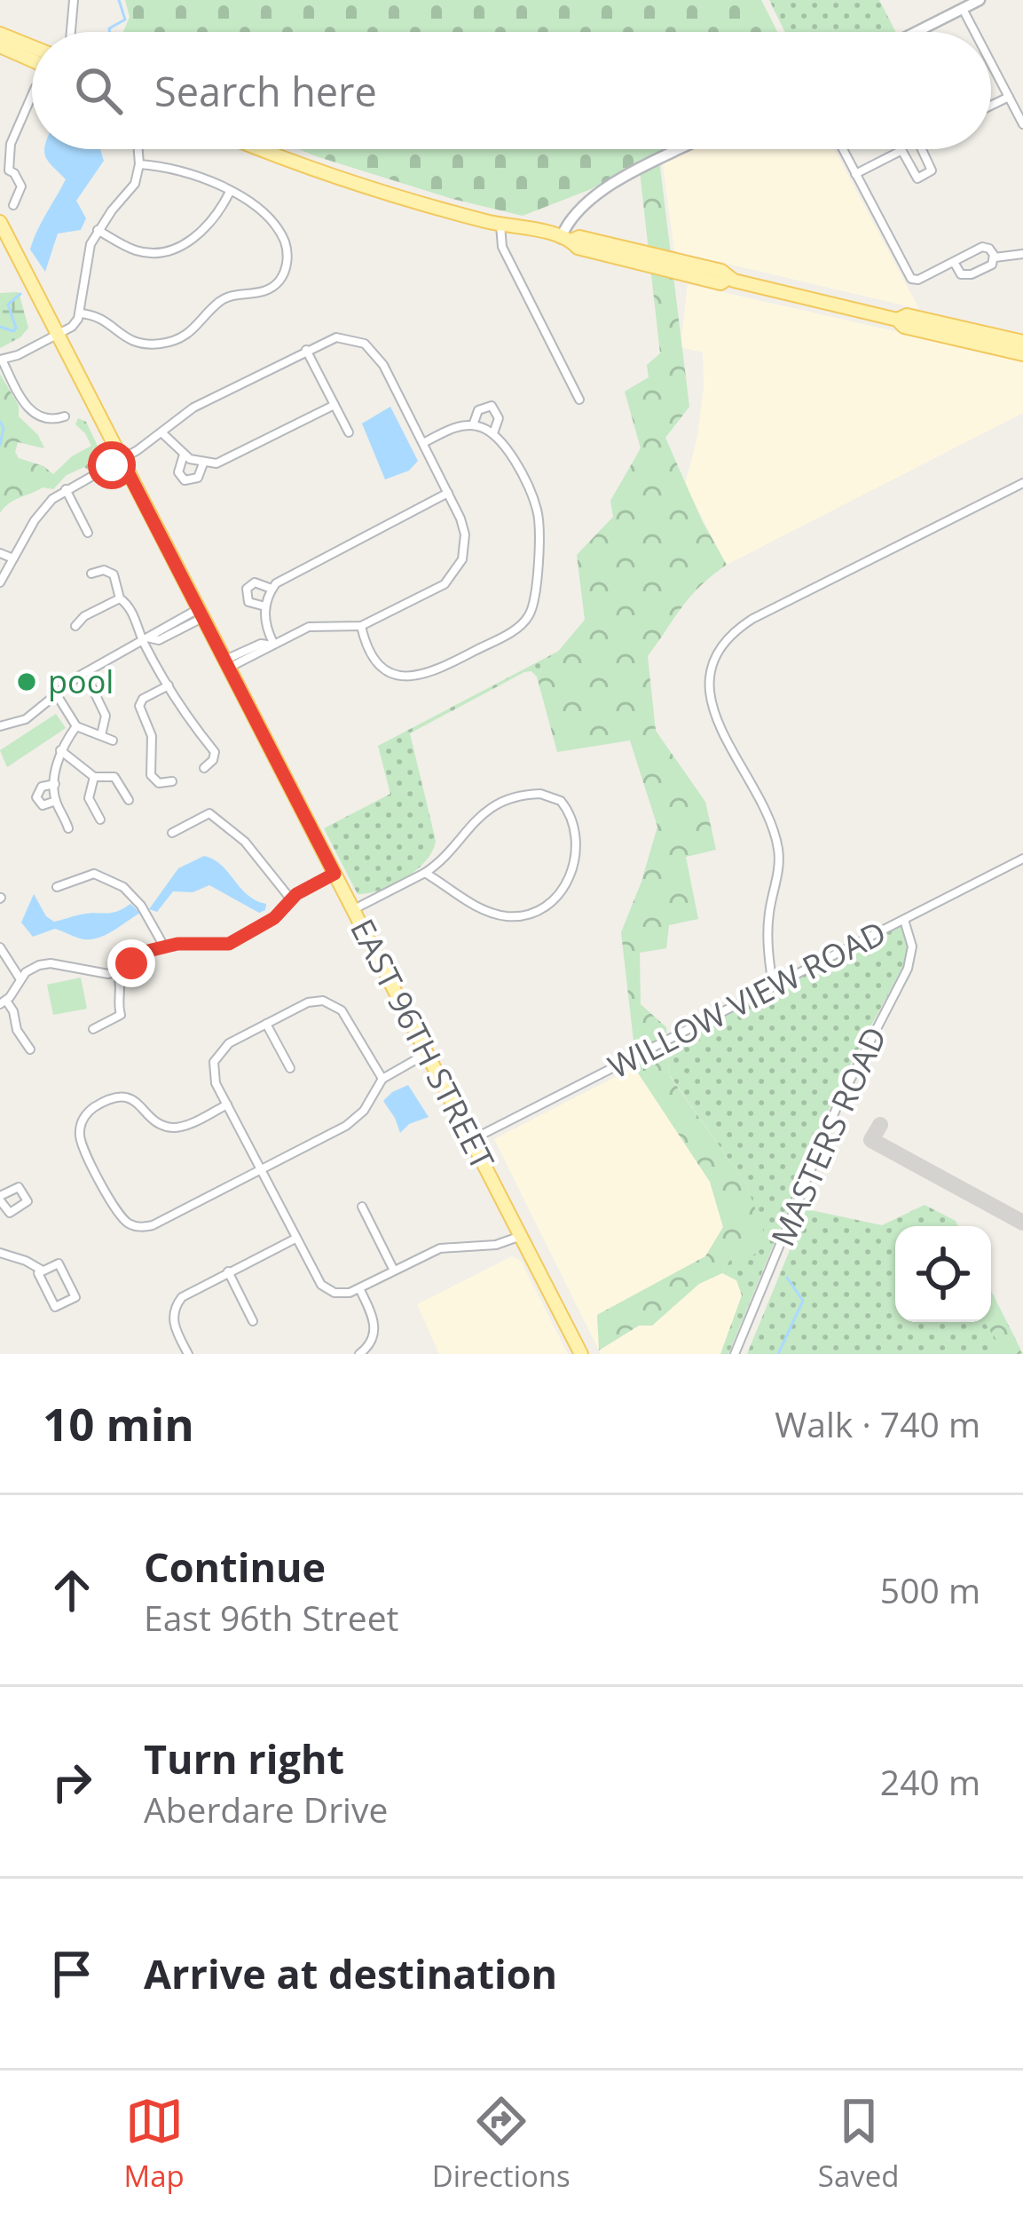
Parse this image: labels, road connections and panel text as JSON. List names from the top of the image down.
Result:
{
  "streets": {
    "main road": ["EAST 96TH STREET"],
    "street": ["WILLOW VIEW ROAD", "MASTERS ROAD"]
  },
  "crossings": [
    ["WILLOW VIEW ROAD", "EAST 96TH STREET"],
    ["WILLOW VIEW ROAD", "MASTERS ROAD"]
  ],
  "places": ["pool"],
  "page": {
    "search": "Search here",
    "heading": ["10 min", "Walk · 740 m"],
    "list": [
      ["Continue", "East 96th Street", "500 m"],
      ["Turn right", "Aberdare Drive", "240 m"],
      "Arrive at destination"
    ],
    "nav": ["Map", "Directions", "Saved"]
  }
}
